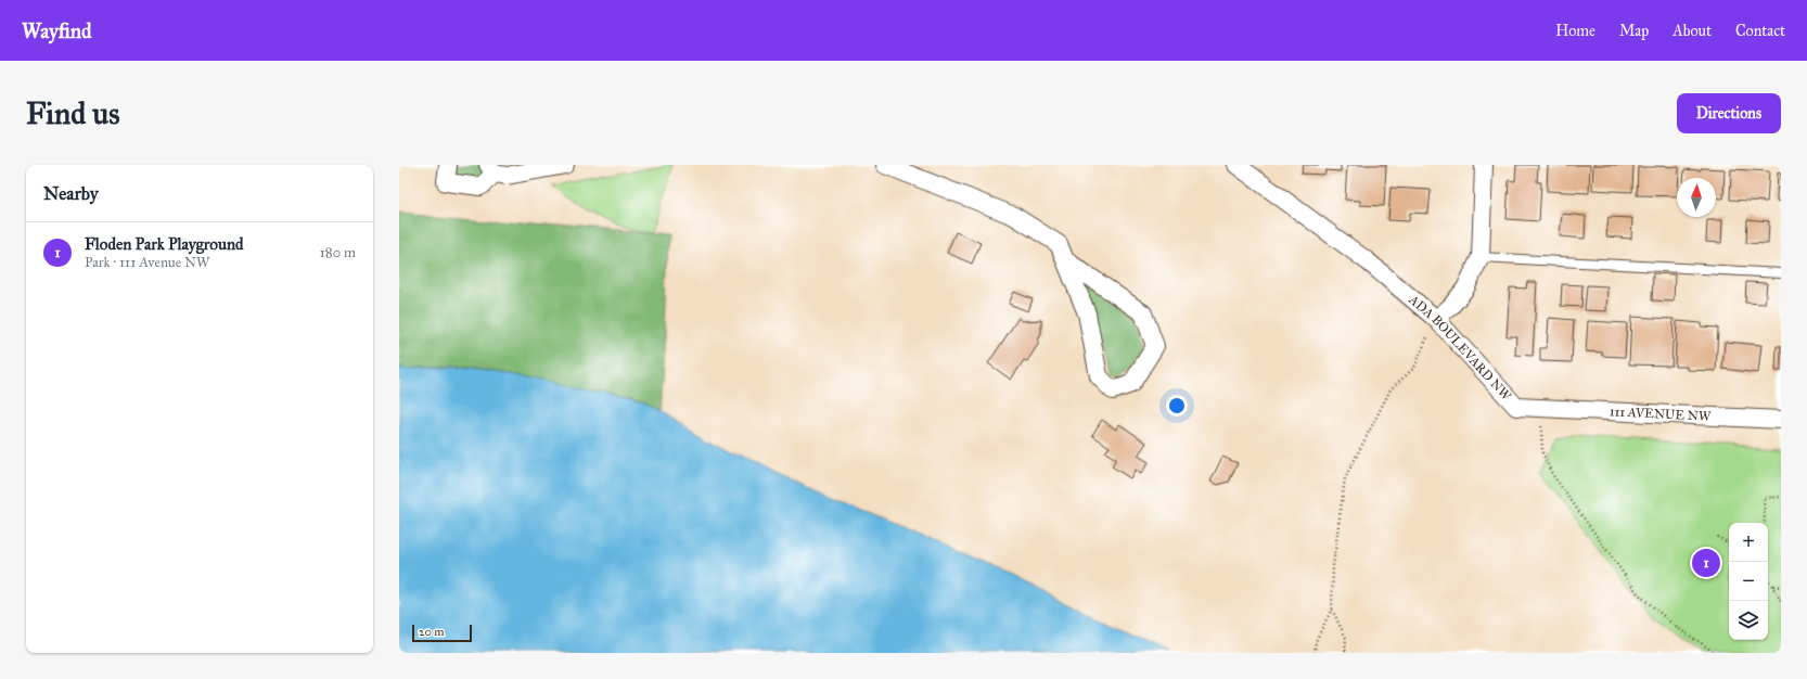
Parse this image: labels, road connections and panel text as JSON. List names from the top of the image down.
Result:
{
  "streets": {
    "street": ["ADA BOULEVARD NW", "111 AVENUE NW"]
  },
  "crossings": [
    ["ADA BOULEVARD NW", "111 AVENUE NW"]
  ],
  "scale_bar": "20 m",
  "north": "top",
  "page": {
    "header": "Wayfind",
    "nav": [
      "Home",
      "Map",
      "About",
      "Contact"
    ],
    "buttons": "Directions",
    "title": "Find us",
    "heading": "Nearby",
    "list": [
      {
        "mark": "1",
        "name": "Floden Park Playground",
        "note": "Park · 111 Avenue NW",
        "value": "180 m"
      }
    ],
    "map_buttons": ["+", "−"],
    "pins": "1",
    "scale": "20 m"
  }
}
